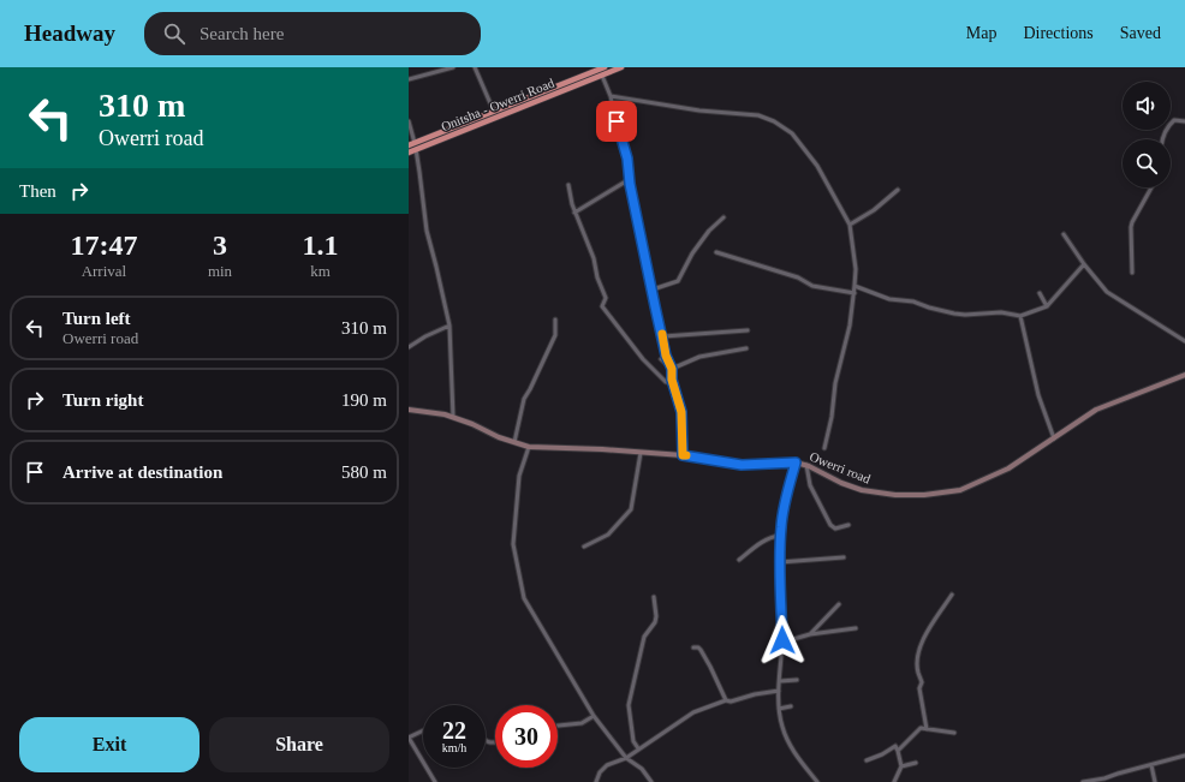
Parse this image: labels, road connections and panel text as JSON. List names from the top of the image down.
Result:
{
  "streets": {
    "highway": ["Onitsha - Owerri Road"],
    "main road": ["Owerri road"]
  },
  "page": {
    "header": "Headway",
    "search": "Search here",
    "nav": ["Map", "Directions", "Saved"],
    "turn": ["310 m", "Owerri road"],
    "then": "Then",
    "eta": [
      "17:47",
      "Arrival",
      "3",
      "min",
      "1.1",
      "km"
    ],
    "list": [
      {
        "name": "Turn left",
        "note": "Owerri road",
        "value": "310 m"
      },
      {
        "name": "Turn right",
        "value": "190 m"
      },
      {
        "name": "Arrive at destination",
        "value": "580 m"
      }
    ],
    "speed": "22 km/h",
    "limit": "30",
    "buttons": ["Exit", "Share"]
  }
}
